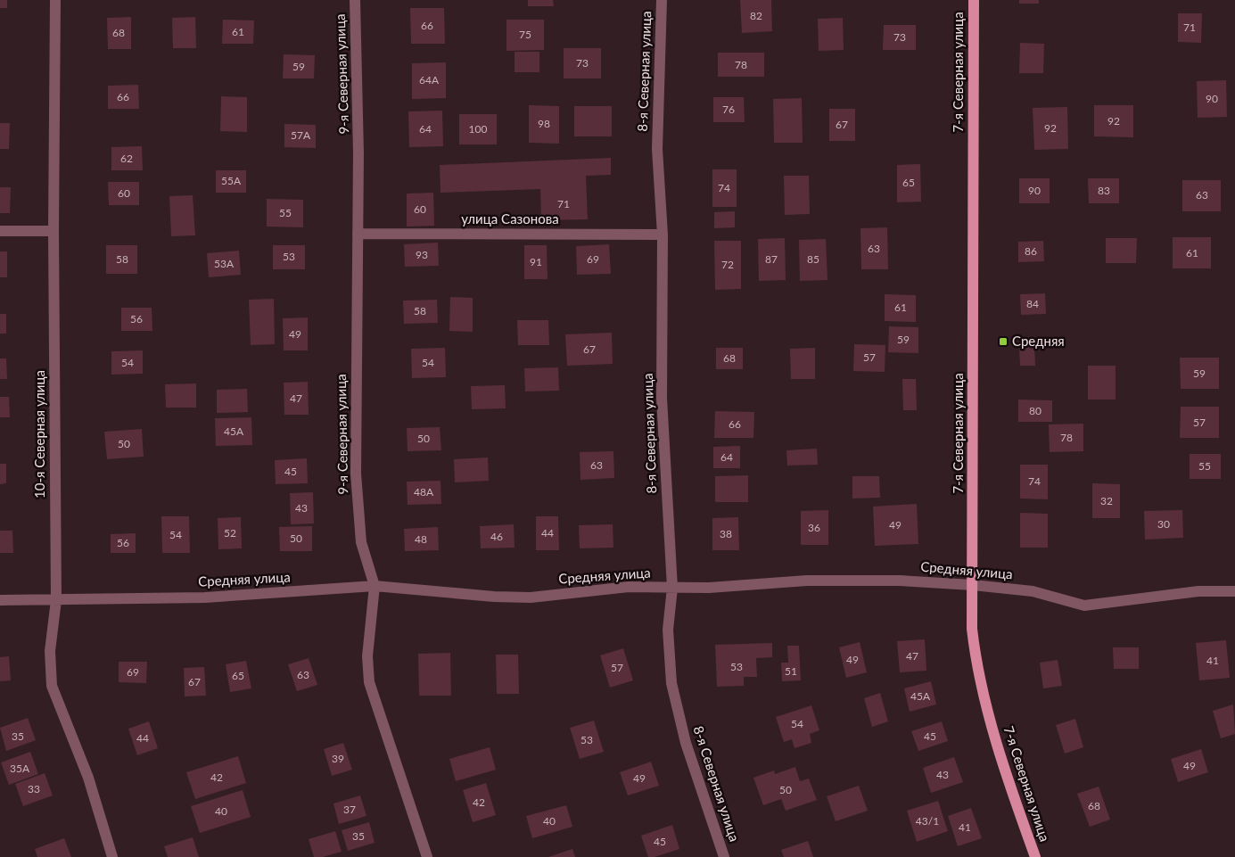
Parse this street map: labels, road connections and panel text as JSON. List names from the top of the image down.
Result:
{
  "streets": {
    "main road": ["7-я Северная улица"],
    "street": [
      "8-я Северная улица",
      "9-я Северная улица",
      "улица Сазонова",
      "10-я Северная улица",
      "Средняя улица"
    ]
  },
  "crossings": [
    ["8-я Северная улица", "улица Сазонова"],
    ["8-я Северная улица", "Средняя улица"],
    ["7-я Северная улица", "Средняя улица"],
    ["9-я Северная улица", "улица Сазонова"],
    ["9-я Северная улица", "Средняя улица"],
    ["10-я Северная улица", "Средняя улица"]
  ],
  "places": {
    "transit": ["Средняя"]
  },
  "house_numbers": [
    "82",
    "66",
    "71",
    "61",
    "68",
    "75",
    "73",
    "73",
    "78",
    "59",
    "64А",
    "66",
    "90",
    "76",
    "92",
    "98",
    "67",
    "92",
    "64",
    "100",
    "57A",
    "62",
    "55A",
    "65",
    "74",
    "90",
    "83",
    "60",
    "63",
    "71",
    "60",
    "55",
    "63",
    "86",
    "61",
    "93",
    "53",
    "58",
    "69",
    "87",
    "85",
    "91",
    "53A",
    "72",
    "84",
    "61",
    "58",
    "56",
    "49",
    "59",
    "67",
    "57",
    "68",
    "54",
    "54",
    "59",
    "47",
    "80",
    "57",
    "66",
    "45А",
    "78",
    "50",
    "50",
    "64",
    "63",
    "55",
    "45",
    "74",
    "48A",
    "32",
    "43",
    "30",
    "49",
    "36",
    "52",
    "44",
    "38",
    "54",
    "46",
    "50",
    "48",
    "56",
    "47",
    "49",
    "41",
    "53",
    "57",
    "51",
    "69",
    "63",
    "65",
    "67",
    "45А",
    "54",
    "35",
    "45",
    "44",
    "53",
    "39",
    "49",
    "35А",
    "43",
    "42",
    "49",
    "33",
    "50",
    "42",
    "68",
    "37",
    "40",
    "40",
    "43/1",
    "41",
    "35",
    "45"
  ]
}
